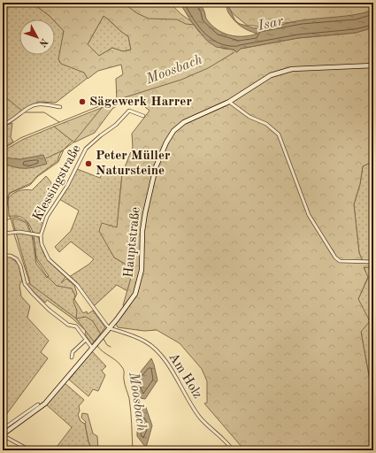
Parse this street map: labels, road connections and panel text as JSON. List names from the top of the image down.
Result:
{
  "streets": {
    "main road": ["Hauptstraße"],
    "street": ["Klessingstraße", "Am Holz"]
  },
  "crossings": [
    ["Hauptstraße", "Am Holz"]
  ],
  "water": ["Isar", "Moosbach"],
  "places": ["Sägewerk Harrer", "Peter Müller Natursteine"],
  "north": "bottom right"
}
